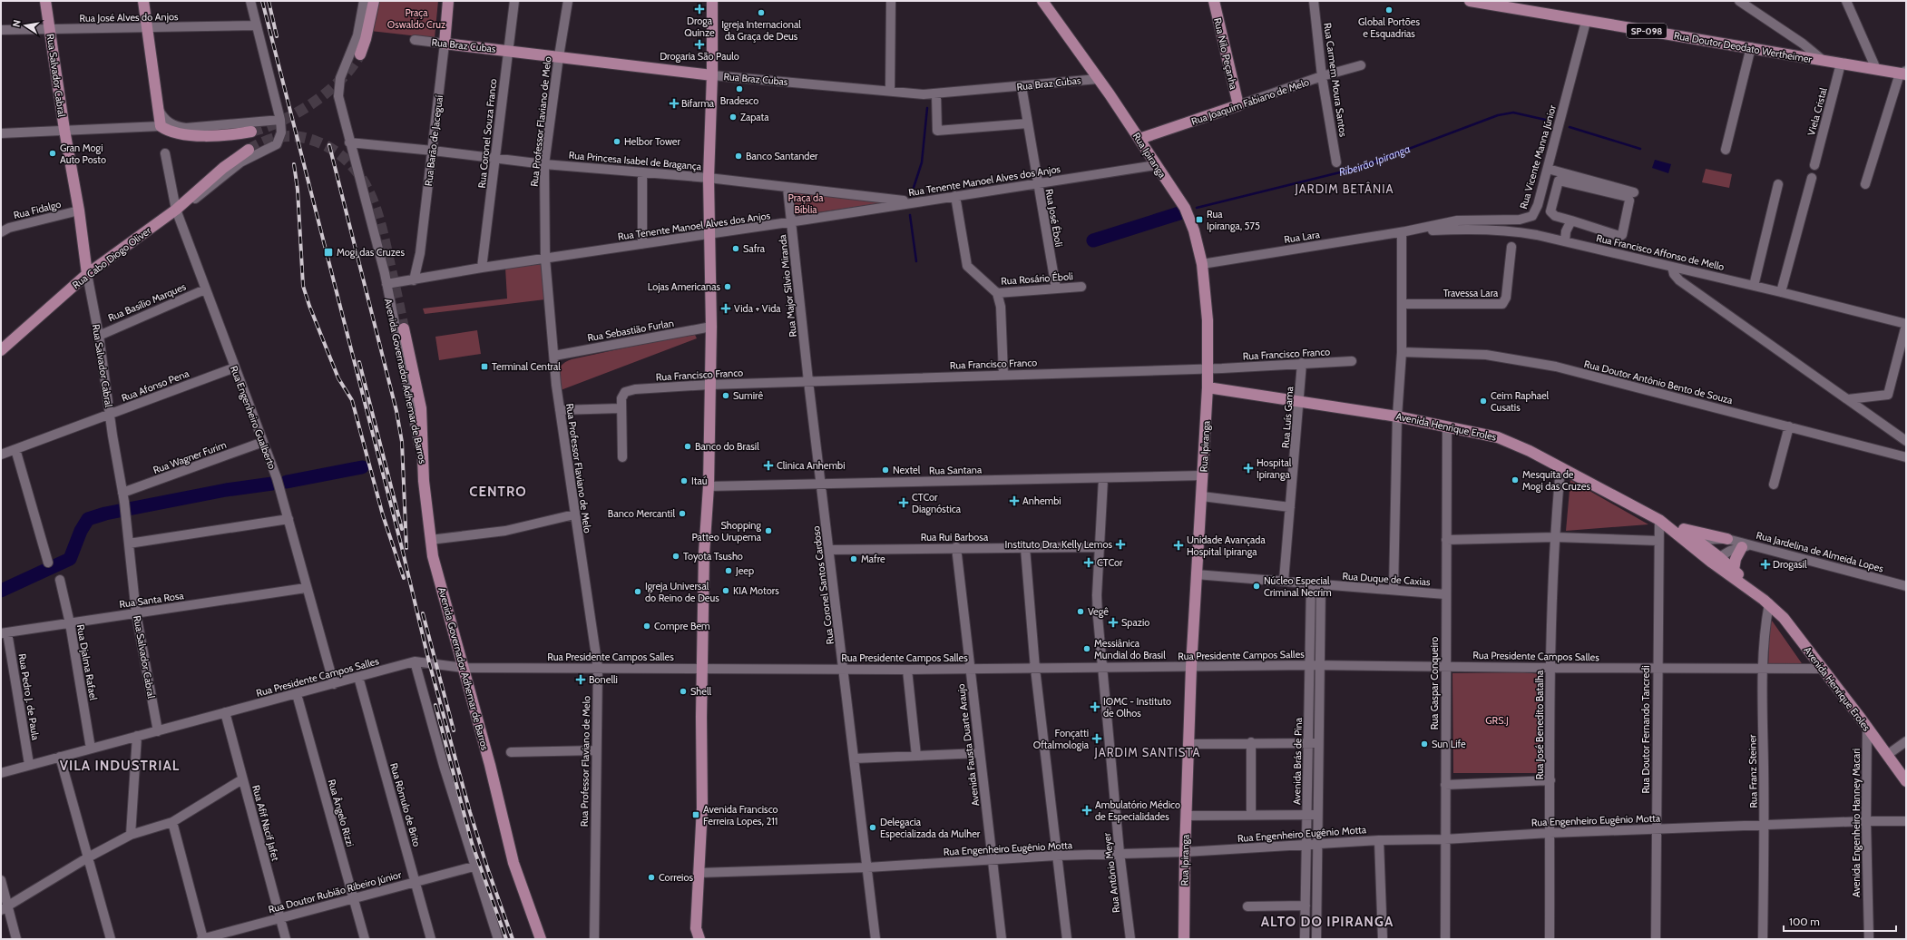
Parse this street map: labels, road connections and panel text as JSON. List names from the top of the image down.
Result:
{
  "streets": {
    "main road": [
      "SP-098",
      "Rua Braz Cubas",
      "Rua Doutor Deodato Wertheimer",
      "Rua Nilo Peçanha",
      "Rua Salvador Cabral",
      "Rua Joaquim Fabiano de Melo",
      "Rua Barão de Jaceguaí",
      "Rua Ipiranga",
      "Rua Cabo Diogo Oliver",
      "Avenida Governador Adhemar de Barros",
      "Avenida Henrique Eroles"
    ],
    "street": [
      "Rua José Alves do Anjos",
      "Rua Carmem Moura Santos",
      "Viela Cristal",
      "Rua Professor Flaviano de Melo",
      "Rua Coronel Souza Franco",
      "Rua Vicente Manna Júnior",
      "Rua Princesa Isabel de Bragança",
      "Rua Tenente Manoel Alves dos Anjos",
      "Rua Fidalgo",
      "Rua José Éboli",
      "Rua Lara",
      "Rua Francisco Affonso de Mello",
      "Rua Rosário Éboli",
      "Rua Major Sílvio Miranda",
      "Travessa Lara",
      "Rua Basílio Marques",
      "Rua Sebastião Furlan",
      "Rua Francisco Franco",
      "Rua Doutor Antônio Bento de Souza",
      "Rua Afonso Pena",
      "Rua Engenheiro Gualberto",
      "Rua Luís Gama",
      "Rua Wagner Furim",
      "Rua Santana",
      "Rua Rui Barbosa",
      "Rua Jardelina de Almeida Lopes",
      "Rua Duque de Caxias",
      "Rua Coronel Santos Cardoso",
      "Rua Santa Rosa",
      "Rua Presidente Campos Salles",
      "Rua Djalma Rafael",
      "Rua Gaspar Conqueiro",
      "Rua Pedro J. de Paula",
      "Rua José Benedito Batalha",
      "Rua Doutor Fernando Tancredi",
      "Avenida Fausta Duarte Araujo",
      "Avenida Brás de Pina",
      "Rua Franz Steiner",
      "Rua Rômulo de Brito",
      "Rua Ângelo Rizzi",
      "Rua Engenheiro Eugênio Motta",
      "Rua Afif Nacif Jafet",
      "Avenida Engenheiro Hanney Macari",
      "Rua Antônio Meyer",
      "Rua Doutor Rubião Ribeiro Júnior"
    ]
  },
  "crossings": [
    ["Rua José Alves do Anjos", "Rua Salvador Cabral"],
    ["SP-098", "Rua Doutor Deodato Wertheimer"],
    ["SP-098", "Viela Cristal"],
    ["Rua Braz Cubas", "Rua Professor Flaviano de Melo"],
    ["Rua Braz Cubas", "Rua Coronel Souza Franco"],
    ["Rua Braz Cubas", "Rua Barão de Jaceguaí"],
    ["Rua Braz Cubas", "Rua Ipiranga"],
    ["Rua Braz Cubas", "Rua José Éboli"],
    ["Rua Doutor Deodato Wertheimer", "Rua Vicente Manna Júnior"],
    ["Rua Nilo Peçanha", "Rua Joaquim Fabiano de Melo"],
    ["Rua Salvador Cabral", "Rua Fidalgo"],
    ["Rua Salvador Cabral", "Rua Cabo Diogo Oliver"],
    ["Rua Salvador Cabral", "Rua Basílio Marques"],
    ["Rua Salvador Cabral", "Rua Afonso Pena"],
    ["Rua Salvador Cabral", "Rua Wagner Furim"],
    ["Rua Salvador Cabral", "Rua Santa Rosa"],
    ["Rua Salvador Cabral", "Rua Presidente Campos Salles"],
    ["Rua Carmem Moura Santos", "Rua Joaquim Fabiano de Melo"],
    ["Rua Joaquim Fabiano de Melo", "Rua Ipiranga"],
    ["Rua Professor Flaviano de Melo", "Rua Princesa Isabel de Bragança"],
    ["Rua Professor Flaviano de Melo", "Rua Tenente Manoel Alves dos Anjos"],
    ["Rua Professor Flaviano de Melo", "Rua Sebastião Furlan"],
    ["Rua Professor Flaviano de Melo", "Rua Presidente Campos Salles"],
    ["Rua Coronel Souza Franco", "Rua Princesa Isabel de Bragança"],
    ["Rua Coronel Souza Franco", "Rua Tenente Manoel Alves dos Anjos"],
    ["Rua Barão de Jaceguaí", "Rua Princesa Isabel de Bragança"],
    ["Rua Barão de Jaceguaí", "Rua Tenente Manoel Alves dos Anjos"],
    ["Rua Ipiranga", "Rua Tenente Manoel Alves dos Anjos"],
    ["Rua Ipiranga", "Rua Lara"],
    ["Rua Ipiranga", "Rua Francisco Franco"],
    ["Rua Ipiranga", "Avenida Henrique Eroles"],
    ["Rua Ipiranga", "Rua Santana"],
    ["Rua Ipiranga", "Rua Duque de Caxias"],
    ["Rua Ipiranga", "Rua Presidente Campos Salles"],
    ["Rua Ipiranga", "Rua Engenheiro Eugênio Motta"],
    ["Rua Vicente Manna Júnior", "Rua Lara"],
    ["Rua Vicente Manna Júnior", "Rua Francisco Affonso de Mello"],
    ["Rua Princesa Isabel de Bragança", "Rua Tenente Manoel Alves dos Anjos"],
    ["Rua Princesa Isabel de Bragança", "Rua Major Sílvio Miranda"],
    ["Rua Princesa Isabel de Bragança", "Avenida Governador Adhemar de Barros"],
    ["Rua Tenente Manoel Alves dos Anjos", "Rua José Éboli"],
    ["Rua Tenente Manoel Alves dos Anjos", "Rua Rosário Éboli"],
    ["Rua Tenente Manoel Alves dos Anjos", "Rua Major Sílvio Miranda"],
    ["Rua Tenente Manoel Alves dos Anjos", "Avenida Governador Adhemar de Barros"],
    ["Rua José Éboli", "Rua Rosário Éboli"],
    ["Rua Lara", "Rua Francisco Affonso de Mello"],
    ["Rua Cabo Diogo Oliver", "Rua Engenheiro Gualberto"],
    ["Rua Major Sílvio Miranda", "Rua Francisco Franco"],
    ["Rua Major Sílvio Miranda", "Rua Coronel Santos Cardoso"],
    ["Rua Basílio Marques", "Rua Engenheiro Gualberto"],
    ["Rua Francisco Franco", "Rua Luís Gama"],
    ["Rua Francisco Franco", "Rua Coronel Santos Cardoso"],
    ["Avenida Governador Adhemar de Barros", "Rua Presidente Campos Salles"],
    ["Rua Afonso Pena", "Rua Engenheiro Gualberto"],
    ["Rua Engenheiro Gualberto", "Rua Wagner Furim"],
    ["Rua Engenheiro Gualberto", "Rua Santa Rosa"],
    ["Rua Engenheiro Gualberto", "Rua Presidente Campos Salles"],
    ["Rua Luís Gama", "Avenida Henrique Eroles"],
    ["Rua Luís Gama", "Rua Duque de Caxias"],
    ["Avenida Henrique Eroles", "Rua Jardelina de Almeida Lopes"],
    ["Avenida Henrique Eroles", "Rua Presidente Campos Salles"],
    ["Avenida Henrique Eroles", "Rua Gaspar Conqueiro"],
    ["Avenida Henrique Eroles", "Rua José Benedito Batalha"],
    ["Avenida Henrique Eroles", "Rua Doutor Fernando Tancredi"],
    ["Avenida Henrique Eroles", "Rua Franz Steiner"],
    ["Avenida Henrique Eroles", "Avenida Engenheiro Hanney Macari"],
    ["Rua Santana", "Rua Coronel Santos Cardoso"],
    ["Rua Santana", "Rua Antônio Meyer"],
    ["Rua Rui Barbosa", "Rua Coronel Santos Cardoso"],
    ["Rua Rui Barbosa", "Avenida Fausta Duarte Araujo"],
    ["Rua Rui Barbosa", "Rua Antônio Meyer"],
    ["Rua Duque de Caxias", "Rua Gaspar Conqueiro"],
    ["Rua Duque de Caxias", "Avenida Brás de Pina"],
    ["Rua Coronel Santos Cardoso", "Rua Presidente Campos Salles"],
    ["Rua Coronel Santos Cardoso", "Rua Engenheiro Eugênio Motta"],
    ["Rua Santa Rosa", "Rua Djalma Rafael"],
    ["Rua Santa Rosa", "Rua Pedro J. de Paula"],
    ["Rua Presidente Campos Salles", "Rua Djalma Rafael"],
    ["Rua Presidente Campos Salles", "Rua Gaspar Conqueiro"],
    ["Rua Presidente Campos Salles", "Rua Pedro J. de Paula"],
    ["Rua Presidente Campos Salles", "Rua José Benedito Batalha"],
    ["Rua Presidente Campos Salles", "Rua Doutor Fernando Tancredi"],
    ["Rua Presidente Campos Salles", "Avenida Fausta Duarte Araujo"],
    ["Rua Presidente Campos Salles", "Avenida Brás de Pina"],
    ["Rua Presidente Campos Salles", "Rua Franz Steiner"],
    ["Rua Presidente Campos Salles", "Rua Rômulo de Brito"],
    ["Rua Presidente Campos Salles", "Rua Ângelo Rizzi"],
    ["Rua Presidente Campos Salles", "Rua Afif Nacif Jafet"],
    ["Rua Presidente Campos Salles", "Rua Antônio Meyer"],
    ["Rua Gaspar Conqueiro", "Rua Engenheiro Eugênio Motta"],
    ["Rua José Benedito Batalha", "Rua Engenheiro Eugênio Motta"],
    ["Rua Doutor Fernando Tancredi", "Rua Engenheiro Eugênio Motta"],
    ["Avenida Fausta Duarte Araujo", "Rua Engenheiro Eugênio Motta"],
    ["Avenida Brás de Pina", "Rua Engenheiro Eugênio Motta"],
    ["Rua Franz Steiner", "Rua Engenheiro Eugênio Motta"],
    ["Rua Rômulo de Brito", "Rua Doutor Rubião Ribeiro Júnior"],
    ["Rua Ângelo Rizzi", "Rua Doutor Rubião Ribeiro Júnior"],
    ["Rua Engenheiro Eugênio Motta", "Avenida Engenheiro Hanney Macari"],
    ["Rua Engenheiro Eugênio Motta", "Rua Antônio Meyer"],
    ["Rua Afif Nacif Jafet", "Rua Doutor Rubião Ribeiro Júnior"]
  ],
  "districts": [
    "JARDIM BETÂNIA",
    "CENTRO",
    "JARDIM SANTISTA",
    "VILA INDUSTRIAL",
    "ALTO DO IPIRANGA"
  ],
  "water": ["Ribeirão Ipiranga"],
  "parks": ["Praça Oswaldo Cruz", "Praça da Bíblia", "GRS.J"],
  "places": {
    "health": [
      "Droga Quinze",
      "Drogaria São Paulo",
      "Bifarma",
      "Vida + Vida",
      "Clinica Anhembi",
      "Hospital Ipiranga",
      "Anhembi",
      "CTCor Diagnóstica",
      "Instituto Dra. Kelly Lemos",
      "Unidade Avançada Hospital Ipiranga",
      "CTCor",
      "Drogasil",
      "Spazio",
      "Bonelli",
      "IOMC - Instituto de Olhos",
      "Fonçatti Oftalmologia",
      "Ambulatório Médico de Especialidades"
    ],
    "other": [
      "Global Portões e Esquadrias",
      "Igreja Internacional da Graça de Deus",
      "Bradesco",
      "Zapata",
      "Helbor Tower",
      "Gran Mogi Auto Posto",
      "Banco Santander",
      "Safra",
      "Lojas Americanas",
      "Sumirê",
      "Ceim Raphael Cusatis",
      "Banco do Brasil",
      "Nextel",
      "Mesquita de Mogi das Cruzes",
      "Itaú",
      "Banco Mercantil",
      "Shopping Patteo Urupema",
      "Toyota Tsusho",
      "Mafre",
      "Jeep",
      "Núcleo Especial Criminal Necrim",
      "KIA Motors",
      "Igreja Universal do Reino de Deus",
      "Vegê",
      "Compre Bem",
      "Messiânica Mundial do Brasil",
      "Shell",
      "Sun Life",
      "Delegacia Especializada da Mulher",
      "Correios"
    ],
    "transit": [
      "Rua Ipiranga, 575",
      "Mogi das Cruzes",
      "Terminal Central",
      "Avenida Francisco Ferreira Lopes, 211"
    ]
  },
  "scale_bar": "100 m",
  "north": "left"
}
